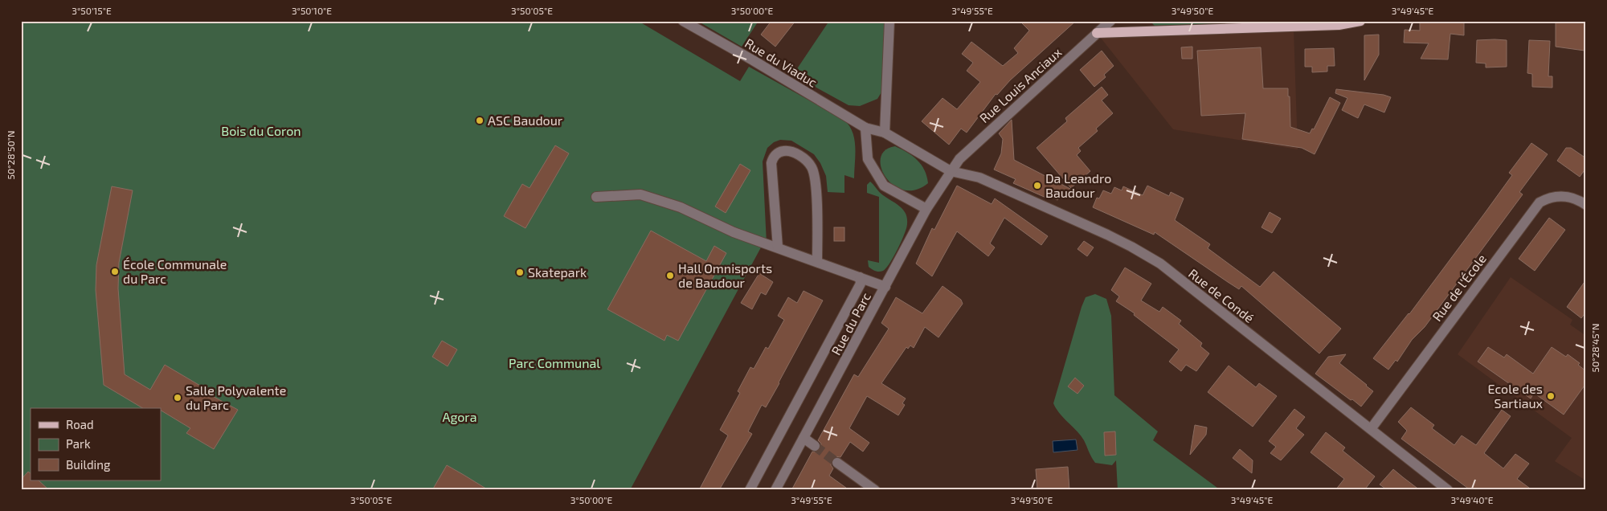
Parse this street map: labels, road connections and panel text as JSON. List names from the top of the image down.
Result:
{
  "streets": {
    "street": [
      "Rue du Viaduc",
      "Rue Louis Anciaux",
      "Rue de l'École",
      "Rue de Condé",
      "Rue du Parc"
    ]
  },
  "crossings": [
    ["Rue du Viaduc", "Rue Louis Anciaux"],
    ["Rue du Viaduc", "Rue de Condé"],
    ["Rue du Viaduc", "Rue du Parc"],
    ["Rue Louis Anciaux", "Rue de Condé"],
    ["Rue Louis Anciaux", "Rue du Parc"],
    ["Rue de l'École", "Rue de Condé"],
    ["Rue de Condé", "Rue du Parc"]
  ],
  "parks": ["Bois du Coron", "Parc Communal", "Agora"],
  "places": [
    "ASC Baudour",
    "Da Leandro Baudour",
    "École Communale du Parc",
    "Skatepark",
    "Hall Omnisports de Baudour",
    "Ecole des Sartiaux",
    "Salle Polyvalente du Parc"
  ],
  "legend": ["Road", "Park", "Building"],
  "coordinates": [
    "3°50'15\"E",
    "3°50'10\"E",
    "3°50'05\"E",
    "3°50'00\"E",
    "3°49'55\"E",
    "3°49'50\"E",
    "3°49'45\"E",
    "50°28'50\"N",
    "50°28'45\"N",
    "3°49'40\"E"
  ]
}
